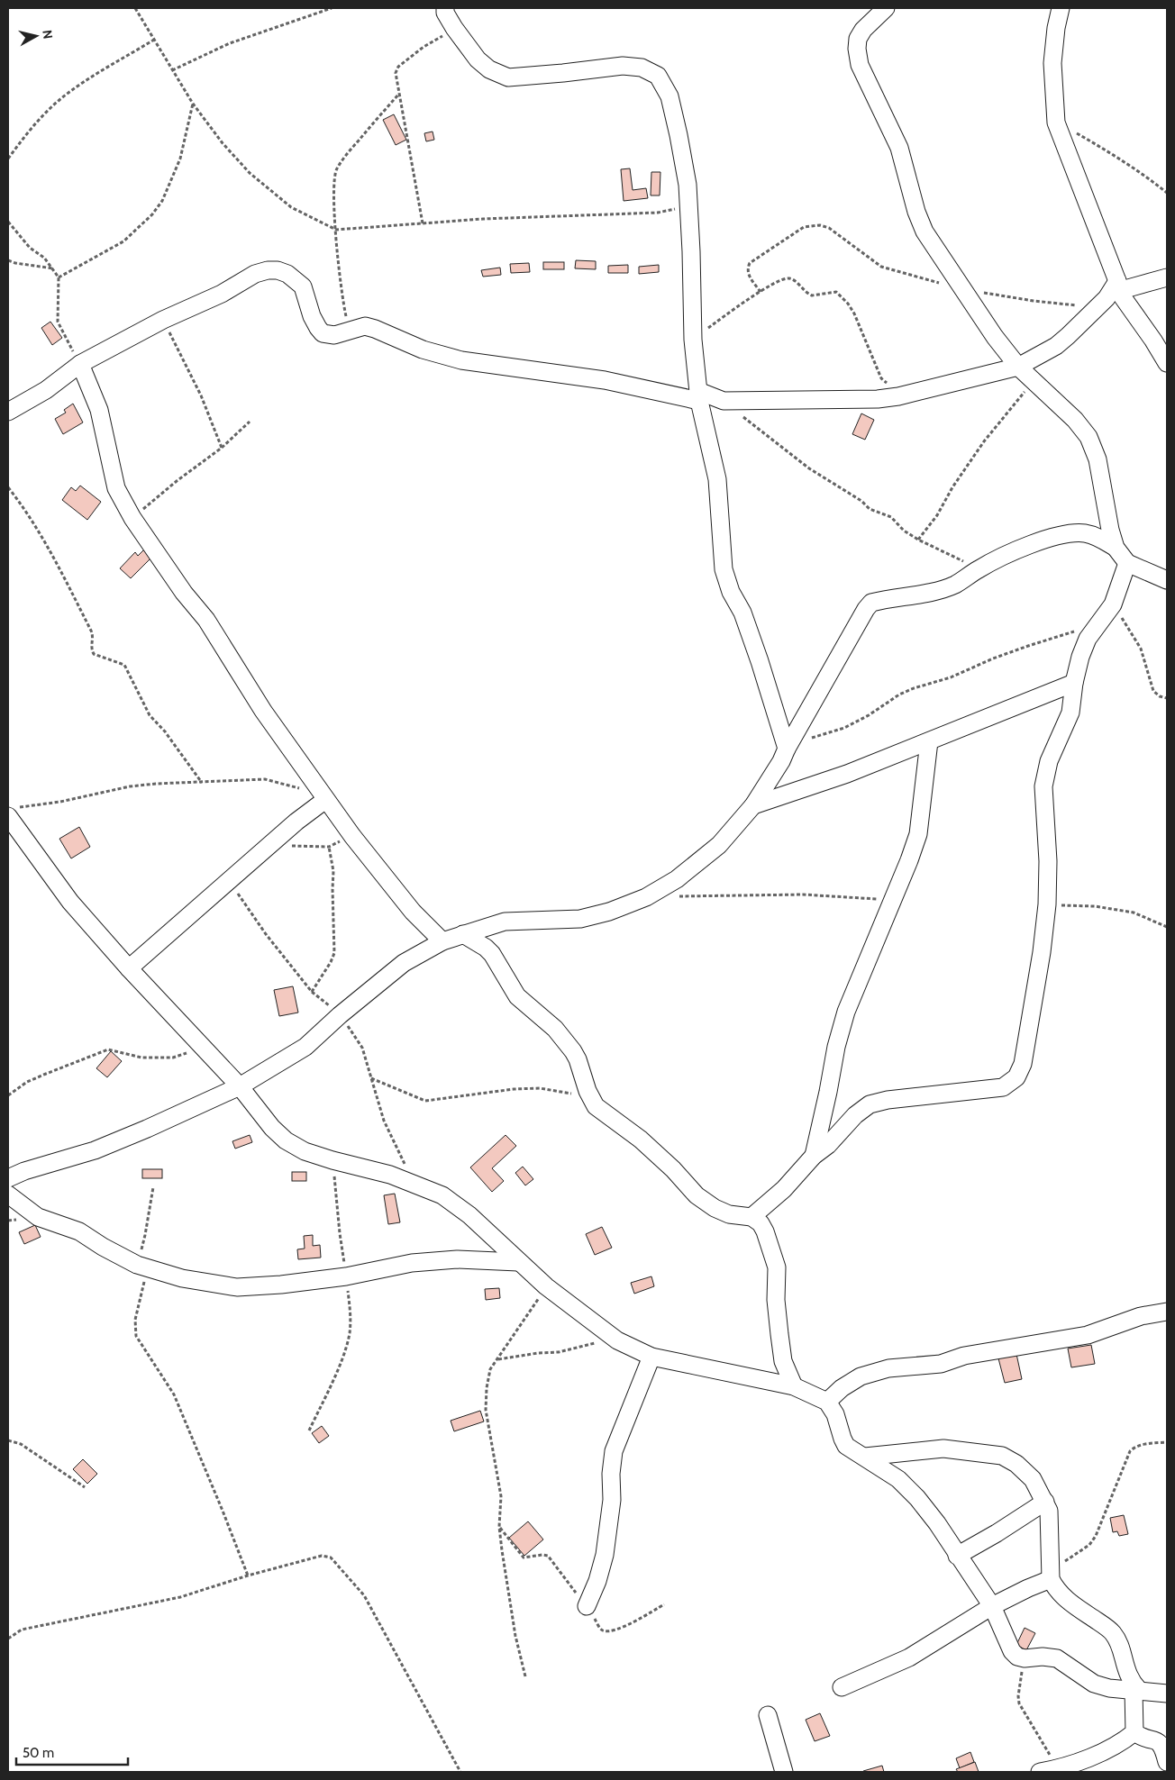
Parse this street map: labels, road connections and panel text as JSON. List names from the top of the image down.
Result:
{
  "scale_bar": "50 m",
  "north": "right"
}
